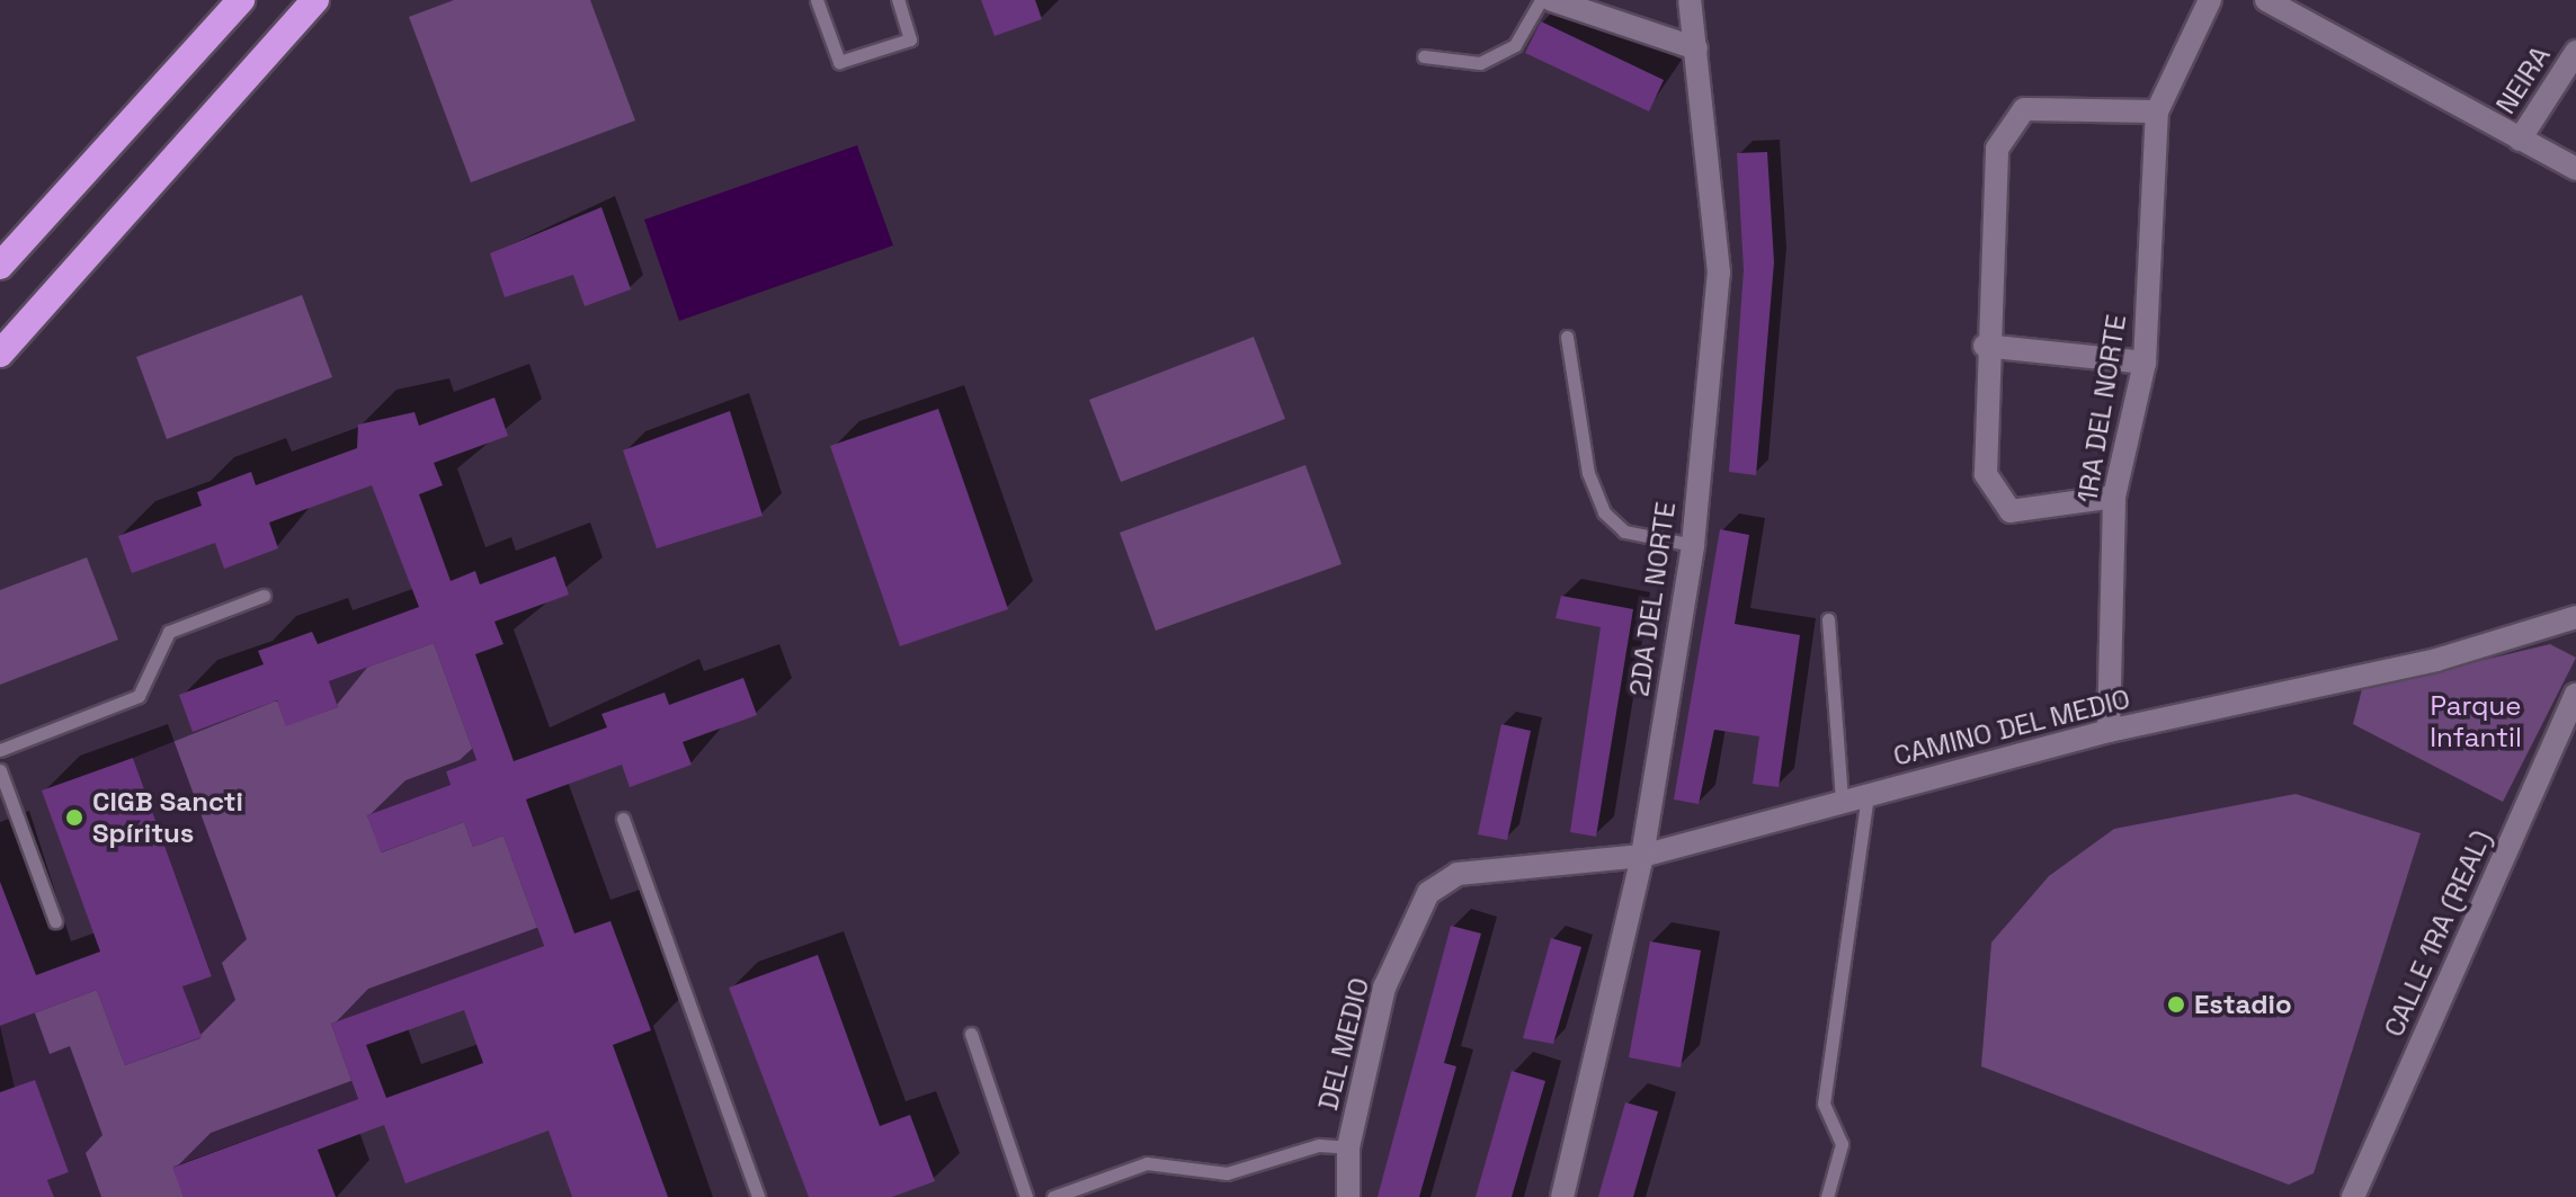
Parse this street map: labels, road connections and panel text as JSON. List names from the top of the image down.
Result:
{
  "streets": {
    "street": [
      "NEIRA",
      "1RA DEL NORTE",
      "2DA DEL NORTE",
      "CAMINO DEL MEDIO",
      "CALLE 1RA (REAL)",
      "DEL MEDIO"
    ]
  },
  "crossings": [
    ["1RA DEL NORTE", "CAMINO DEL MEDIO"],
    ["2DA DEL NORTE", "CAMINO DEL MEDIO"],
    ["CAMINO DEL MEDIO", "DEL MEDIO"]
  ],
  "parks": ["Parque Infantil"],
  "places": ["CIGB Sancti Spíritus", "Estadio"]
}
